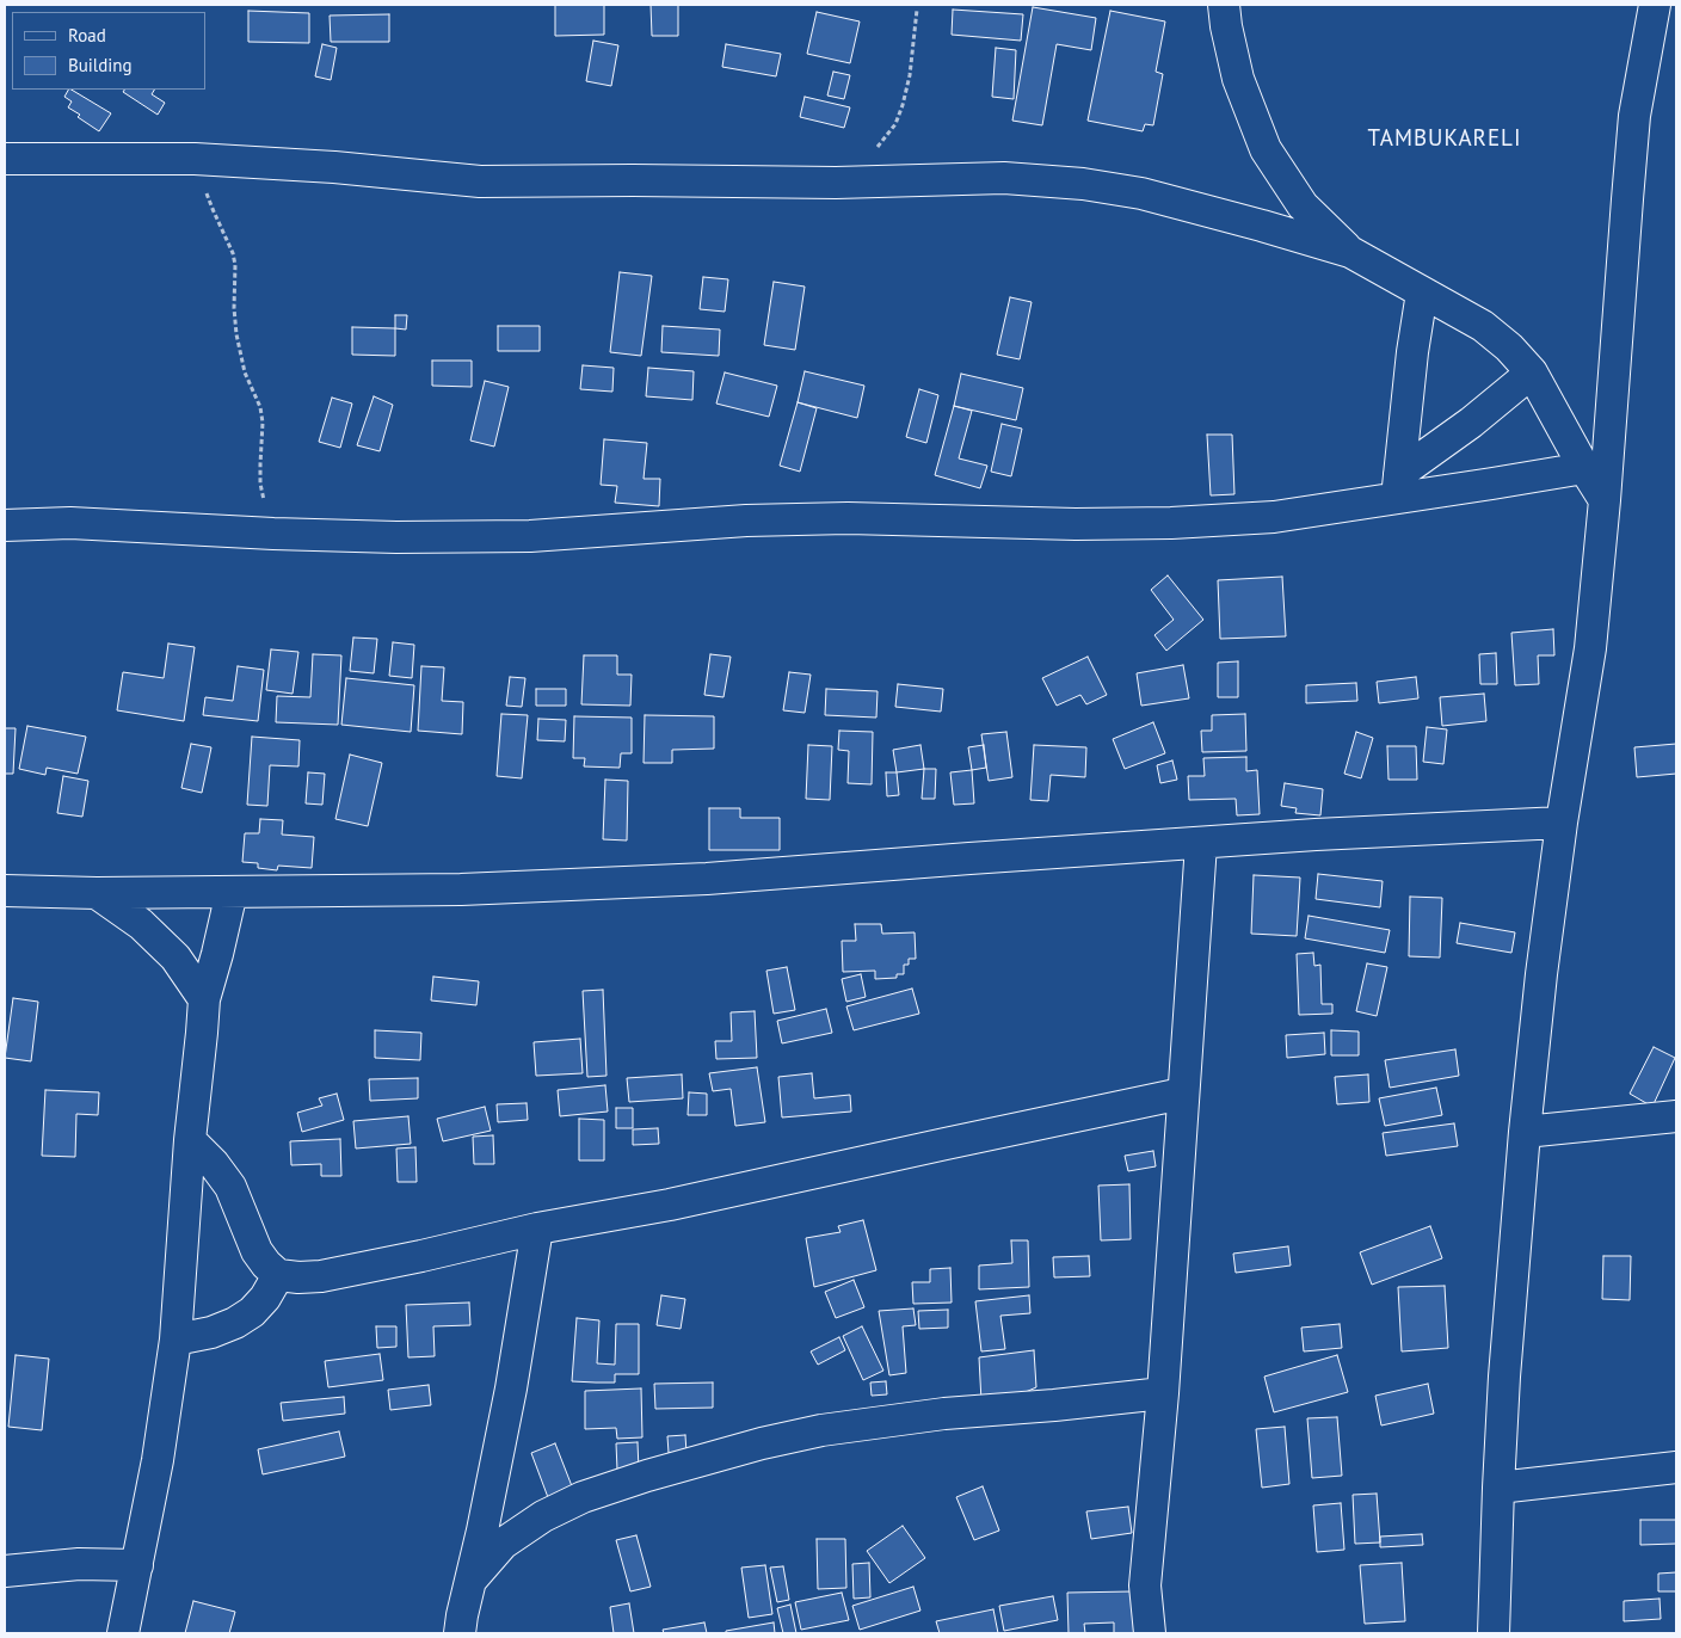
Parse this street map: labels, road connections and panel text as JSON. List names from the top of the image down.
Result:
{
  "districts": ["TAMBUKARELI"],
  "legend": ["Road", "Building"]
}
